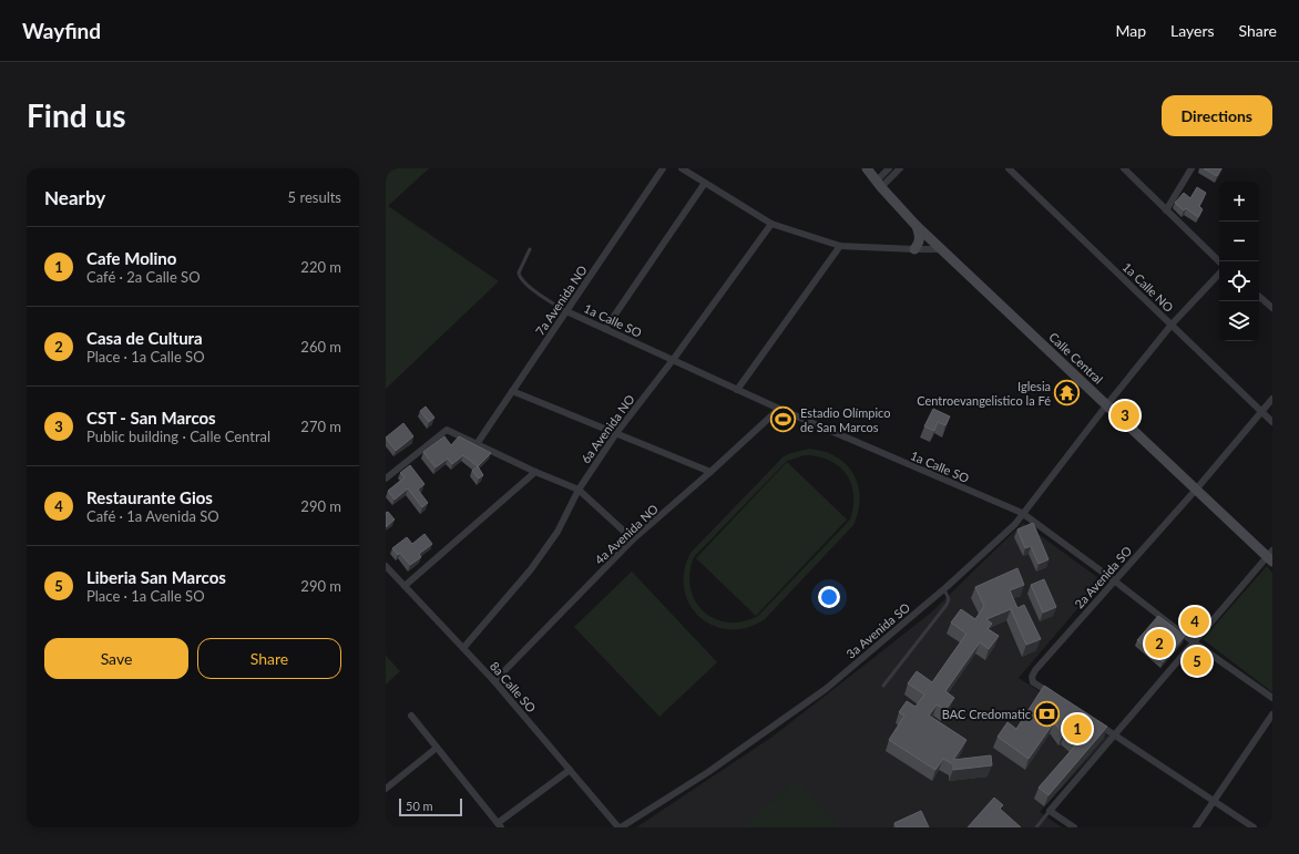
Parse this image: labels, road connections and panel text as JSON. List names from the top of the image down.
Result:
{
  "streets": {
    "main road": ["Calle Central"],
    "street": [
      "1a Calle NO",
      "7a Avenida NO",
      "1a Calle SO",
      "6a Avenida NO",
      "4a Avenida NO",
      "2a Avenida SO",
      "3a Avenida SO",
      "8a Calle SO"
    ]
  },
  "crossings": [
    ["1a Calle NO", "2a Avenida SO"],
    ["1a Calle NO", "3a Avenida SO"],
    ["7a Avenida NO", "1a Calle SO"],
    ["1a Calle SO", "6a Avenida NO"],
    ["1a Calle SO", "4a Avenida NO"],
    ["1a Calle SO", "2a Avenida SO"],
    ["1a Calle SO", "3a Avenida SO"],
    ["Calle Central", "2a Avenida SO"],
    ["Calle Central", "3a Avenida SO"],
    ["6a Avenida NO", "8a Calle SO"],
    ["4a Avenida NO", "8a Calle SO"],
    ["3a Avenida SO", "8a Calle SO"]
  ],
  "places": {
    "temple": ["Iglesia Centroevangelistico la Fé"],
    "sports": ["Estadio Olímpico de San Marcos"],
    "bank": ["BAC Credomatic"]
  },
  "scale_bar": "50 m",
  "page": {
    "header": "Wayfind",
    "nav": ["Map", "Layers", "Share"],
    "buttons": [
      "Directions",
      ["Save", "Share"]
    ],
    "title": "Find us",
    "heading": ["Nearby", "5 results"],
    "map_buttons": ["+", "−"],
    "list": [
      {
        "mark": "1",
        "name": "Cafe Molino",
        "note": "Café · 2a Calle SO",
        "value": "220 m"
      },
      {
        "mark": "2",
        "name": "Casa de Cultura",
        "note": "Place · 1a Calle SO",
        "value": "260 m"
      },
      {
        "mark": "3",
        "name": "CST - San Marcos",
        "note": "Public building · Calle Central",
        "value": "270 m"
      },
      {
        "mark": "4",
        "name": "Restaurante Gios",
        "note": "Café · 1a Avenida SO",
        "value": "290 m"
      },
      {
        "mark": "5",
        "name": "Liberia San Marcos",
        "note": "Place · 1a Calle SO",
        "value": "290 m"
      }
    ],
    "pins": [
      "3",
      "4",
      "2",
      "5",
      "1"
    ],
    "scale": "50 m"
  }
}
